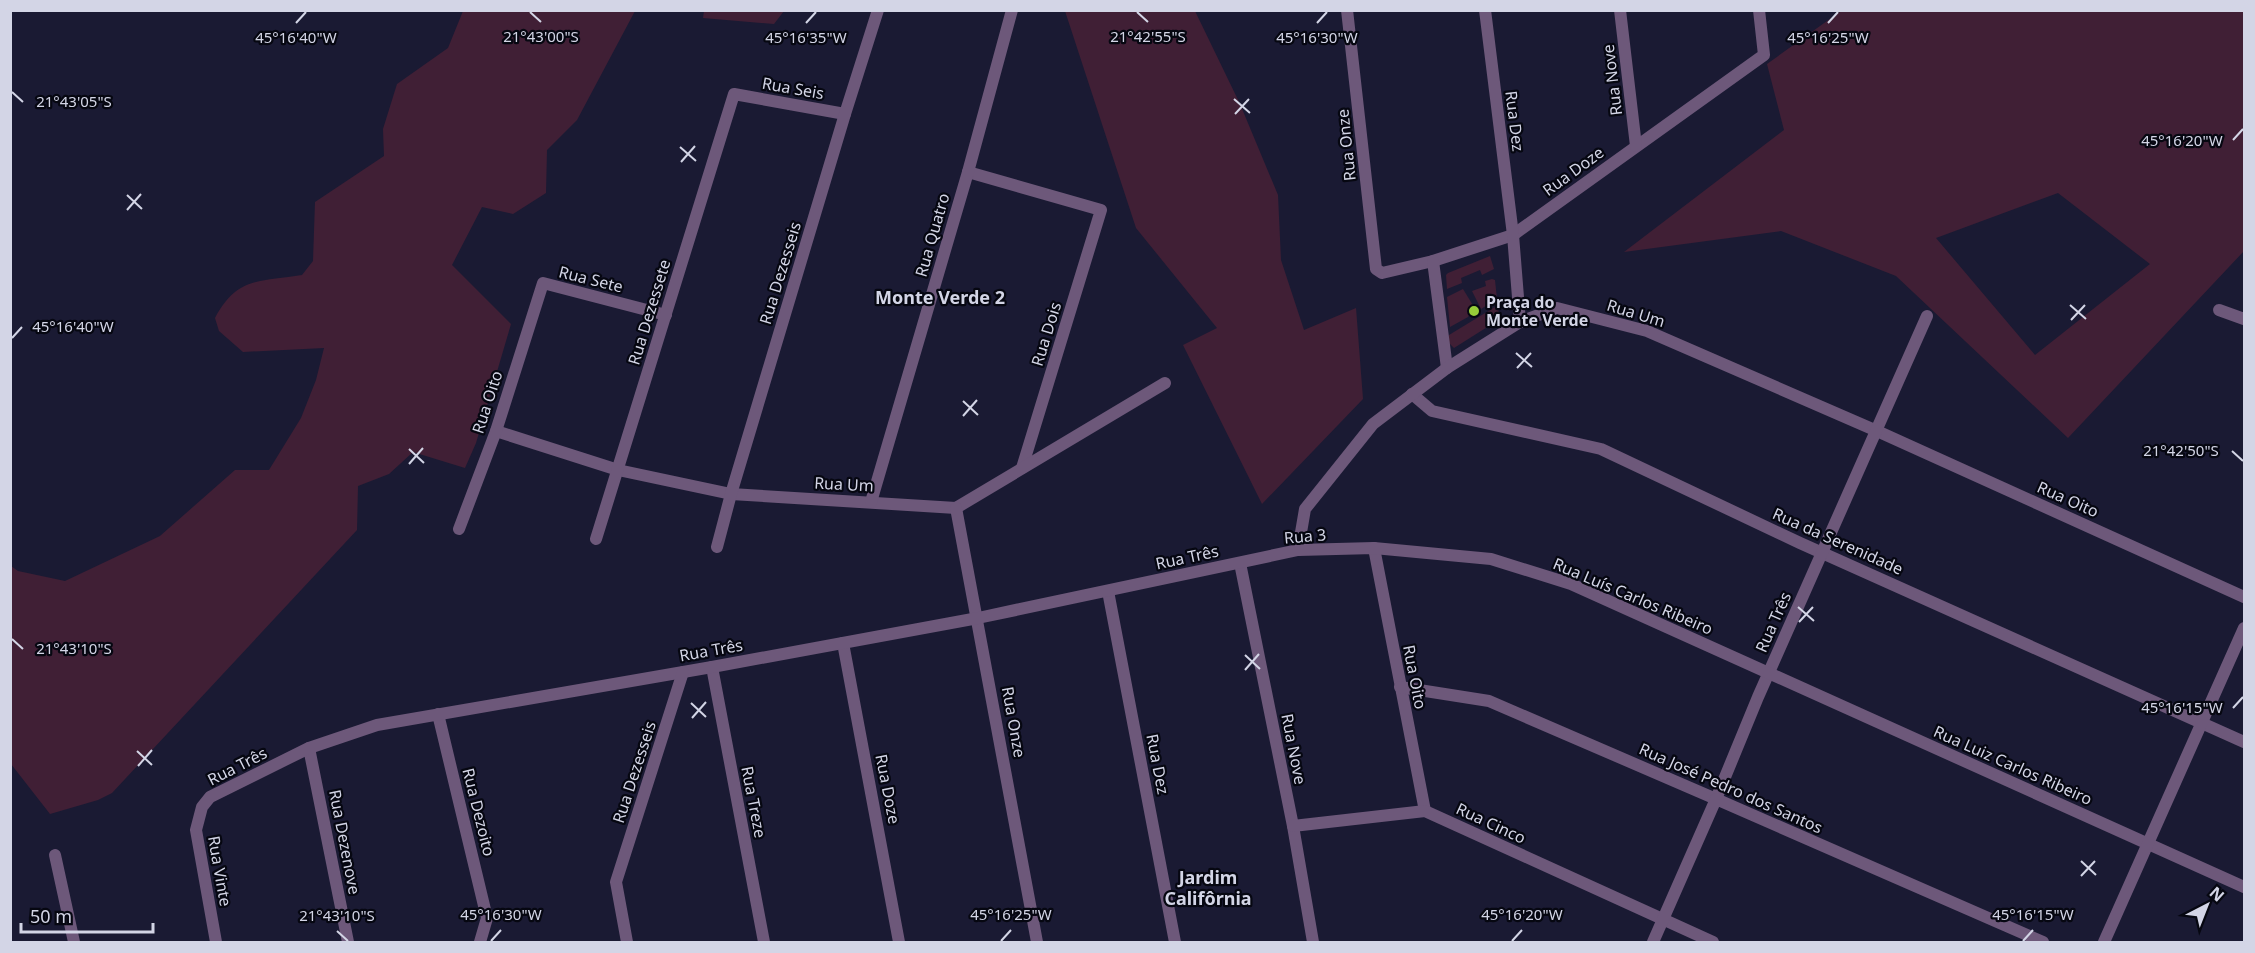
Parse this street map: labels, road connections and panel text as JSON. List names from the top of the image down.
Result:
{
  "streets": {
    "street": [
      "Rua Nove",
      "Rua Seis",
      "Rua Dez",
      "Rua Onze",
      "Rua Doze",
      "Rua Quatro",
      "Rua Dezesseis",
      "Rua Sete",
      "Rua Dezessete",
      "Rua Um",
      "Rua Dois",
      "Rua Oito",
      "Rua 3",
      "Rua da Serenidade",
      "Rua Três",
      "Rua Luís Carlos Ribeiro",
      "Rua Luiz Carlos Ribeiro",
      "Rua José Pedro dos Santos",
      "Rua Treze",
      "Rua Dezoito",
      "Rua Cinco",
      "Rua Dezenove",
      "Rua Vinte"
    ]
  },
  "crossings": [
    ["Rua Nove", "Rua Doze"],
    ["Rua Nove", "Rua 3"],
    ["Rua Nove", "Rua Três"],
    ["Rua Seis", "Rua Dezesseis"],
    ["Rua Seis", "Rua Dezessete"],
    ["Rua Dez", "Rua Doze"],
    ["Rua Dez", "Rua Um"],
    ["Rua Dez", "Rua Três"],
    ["Rua Onze", "Rua Doze"],
    ["Rua Onze", "Rua Um"],
    ["Rua Onze", "Rua Três"],
    ["Rua Doze", "Rua Três"],
    ["Rua Quatro", "Rua Um"],
    ["Rua Quatro", "Rua Dois"],
    ["Rua Dezesseis", "Rua Um"],
    ["Rua Dezesseis", "Rua Três"],
    ["Rua Sete", "Rua Dezessete"],
    ["Rua Sete", "Rua Oito"],
    ["Rua Dezessete", "Rua Um"],
    ["Rua Um", "Rua Oito"],
    ["Rua Um", "Rua 3"],
    ["Rua Um", "Rua da Serenidade"],
    ["Rua Um", "Rua Três"],
    ["Rua Oito", "Rua 3"],
    ["Rua Oito", "Rua Três"],
    ["Rua Oito", "Rua Luís Carlos Ribeiro"],
    ["Rua Oito", "Rua José Pedro dos Santos"],
    ["Rua Oito", "Rua Cinco"],
    ["Rua 3", "Rua Três"],
    ["Rua 3", "Rua Luís Carlos Ribeiro"],
    ["Rua da Serenidade", "Rua Três"],
    ["Rua Três", "Rua Luís Carlos Ribeiro"],
    ["Rua Três", "Rua Luiz Carlos Ribeiro"],
    ["Rua Três", "Rua José Pedro dos Santos"],
    ["Rua Três", "Rua Treze"],
    ["Rua Três", "Rua Dezoito"],
    ["Rua Três", "Rua Cinco"],
    ["Rua Três", "Rua Dezenove"],
    ["Rua Três", "Rua Vinte"],
    ["Rua Luís Carlos Ribeiro", "Rua Luiz Carlos Ribeiro"]
  ],
  "districts": ["Monte Verde 2", "Jardim Califôrnia"],
  "places": ["Praça do Monte Verde"],
  "scale_bar": "50 m",
  "north": "top right",
  "coordinates": [
    "21°43'00\"S",
    "21°42'55\"S",
    "45°16'40\"W",
    "45°16'35\"W",
    "45°16'30\"W",
    "45°16'25\"W",
    "21°43'05\"S",
    "45°16'20\"W",
    "21°42'50\"S",
    "21°43'10\"S",
    "45°16'15\"W"
  ]
}
